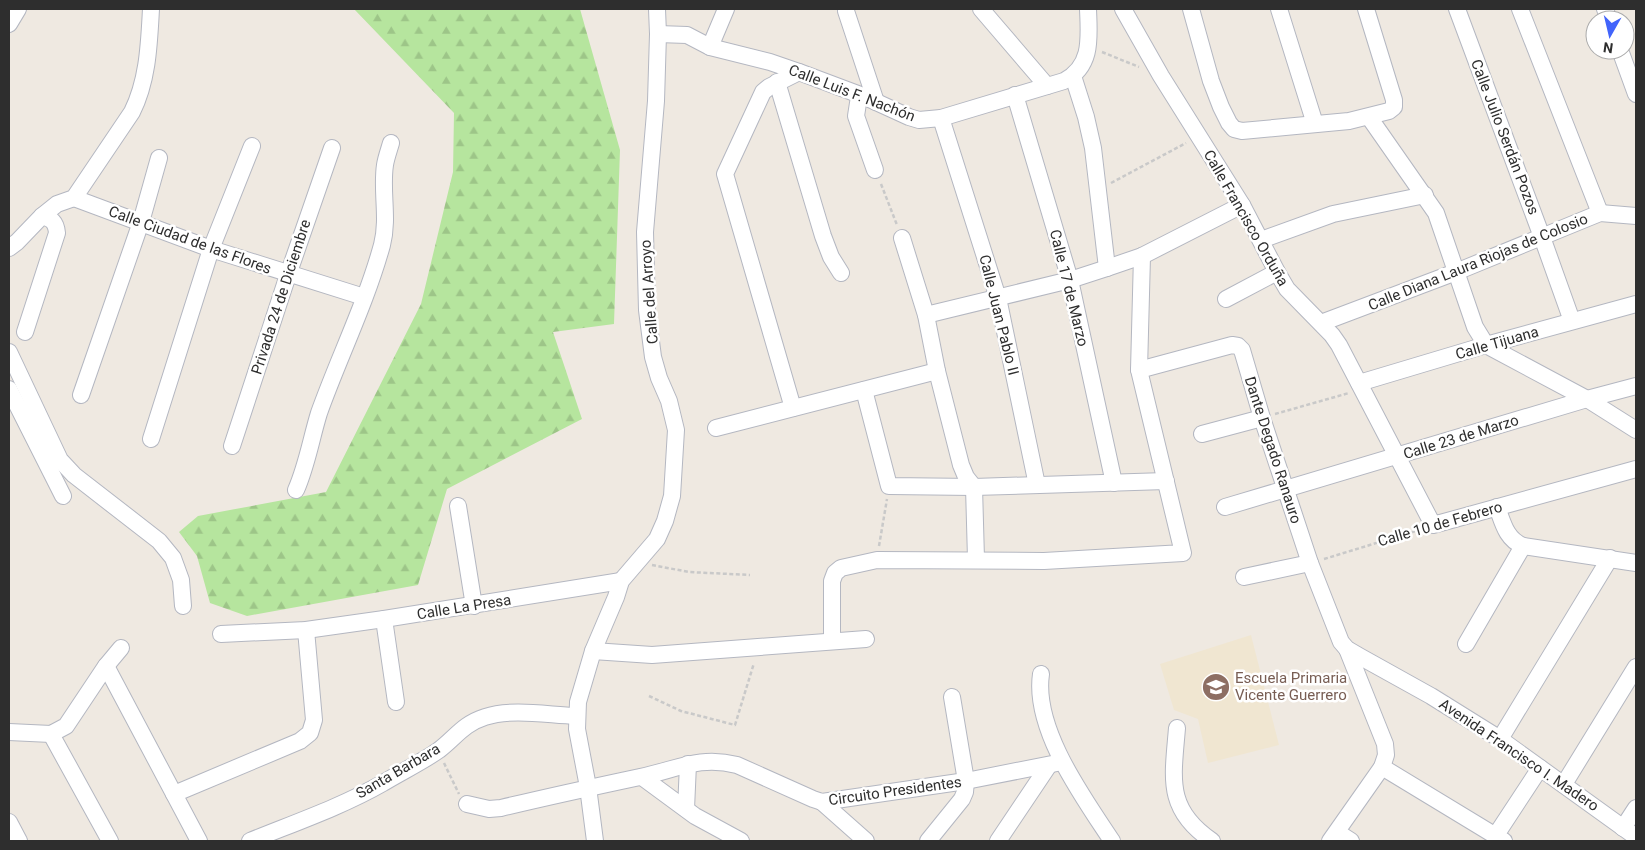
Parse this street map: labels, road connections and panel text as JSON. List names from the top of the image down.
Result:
{
  "streets": {
    "street": [
      "Calle Luis F. Nachón",
      "Calle Julio Serdán Pozos",
      "Calle Francisco Orduña",
      "Calle Ciudad de las Flores",
      "Calle Diana Laura Riojas de Colosio",
      "Calle 17 de Marzo",
      "Calle del Arroyo",
      "Privada 24 de Diciembre",
      "Calle Juan Pablo II",
      "Calle Tijuana",
      "Calle 23 de Marzo",
      "Dante Degado Ranauro",
      "Calle 10 de Febrero",
      "Calle La Presa",
      "Avenida Francisco I. Madero",
      "Santa Barbara",
      "Circuito Presidentes"
    ]
  },
  "crossings": [
    ["Calle Luis F. Nachón", "Calle 17 de Marzo"],
    ["Calle Luis F. Nachón", "Calle del Arroyo"],
    ["Calle Luis F. Nachón", "Calle Juan Pablo II"],
    ["Calle Julio Serdán Pozos", "Calle Diana Laura Riojas de Colosio"],
    ["Calle Julio Serdán Pozos", "Calle Tijuana"],
    ["Calle Francisco Orduña", "Calle Diana Laura Riojas de Colosio"],
    ["Calle Francisco Orduña", "Calle Tijuana"],
    ["Calle Francisco Orduña", "Calle 23 de Marzo"],
    ["Calle Francisco Orduña", "Calle 10 de Febrero"],
    ["Calle Ciudad de las Flores", "Privada 24 de Diciembre"],
    ["Calle del Arroyo", "Calle La Presa"],
    ["Calle del Arroyo", "Santa Barbara"],
    ["Calle del Arroyo", "Circuito Presidentes"],
    ["Calle 23 de Marzo", "Dante Degado Ranauro"],
    ["Dante Degado Ranauro", "Calle 10 de Febrero"],
    ["Dante Degado Ranauro", "Avenida Francisco I. Madero"]
  ],
  "places": {
    "school or university": ["Escuela Primaria Vicente Guerrero"]
  },
  "north": "bottom"
}
